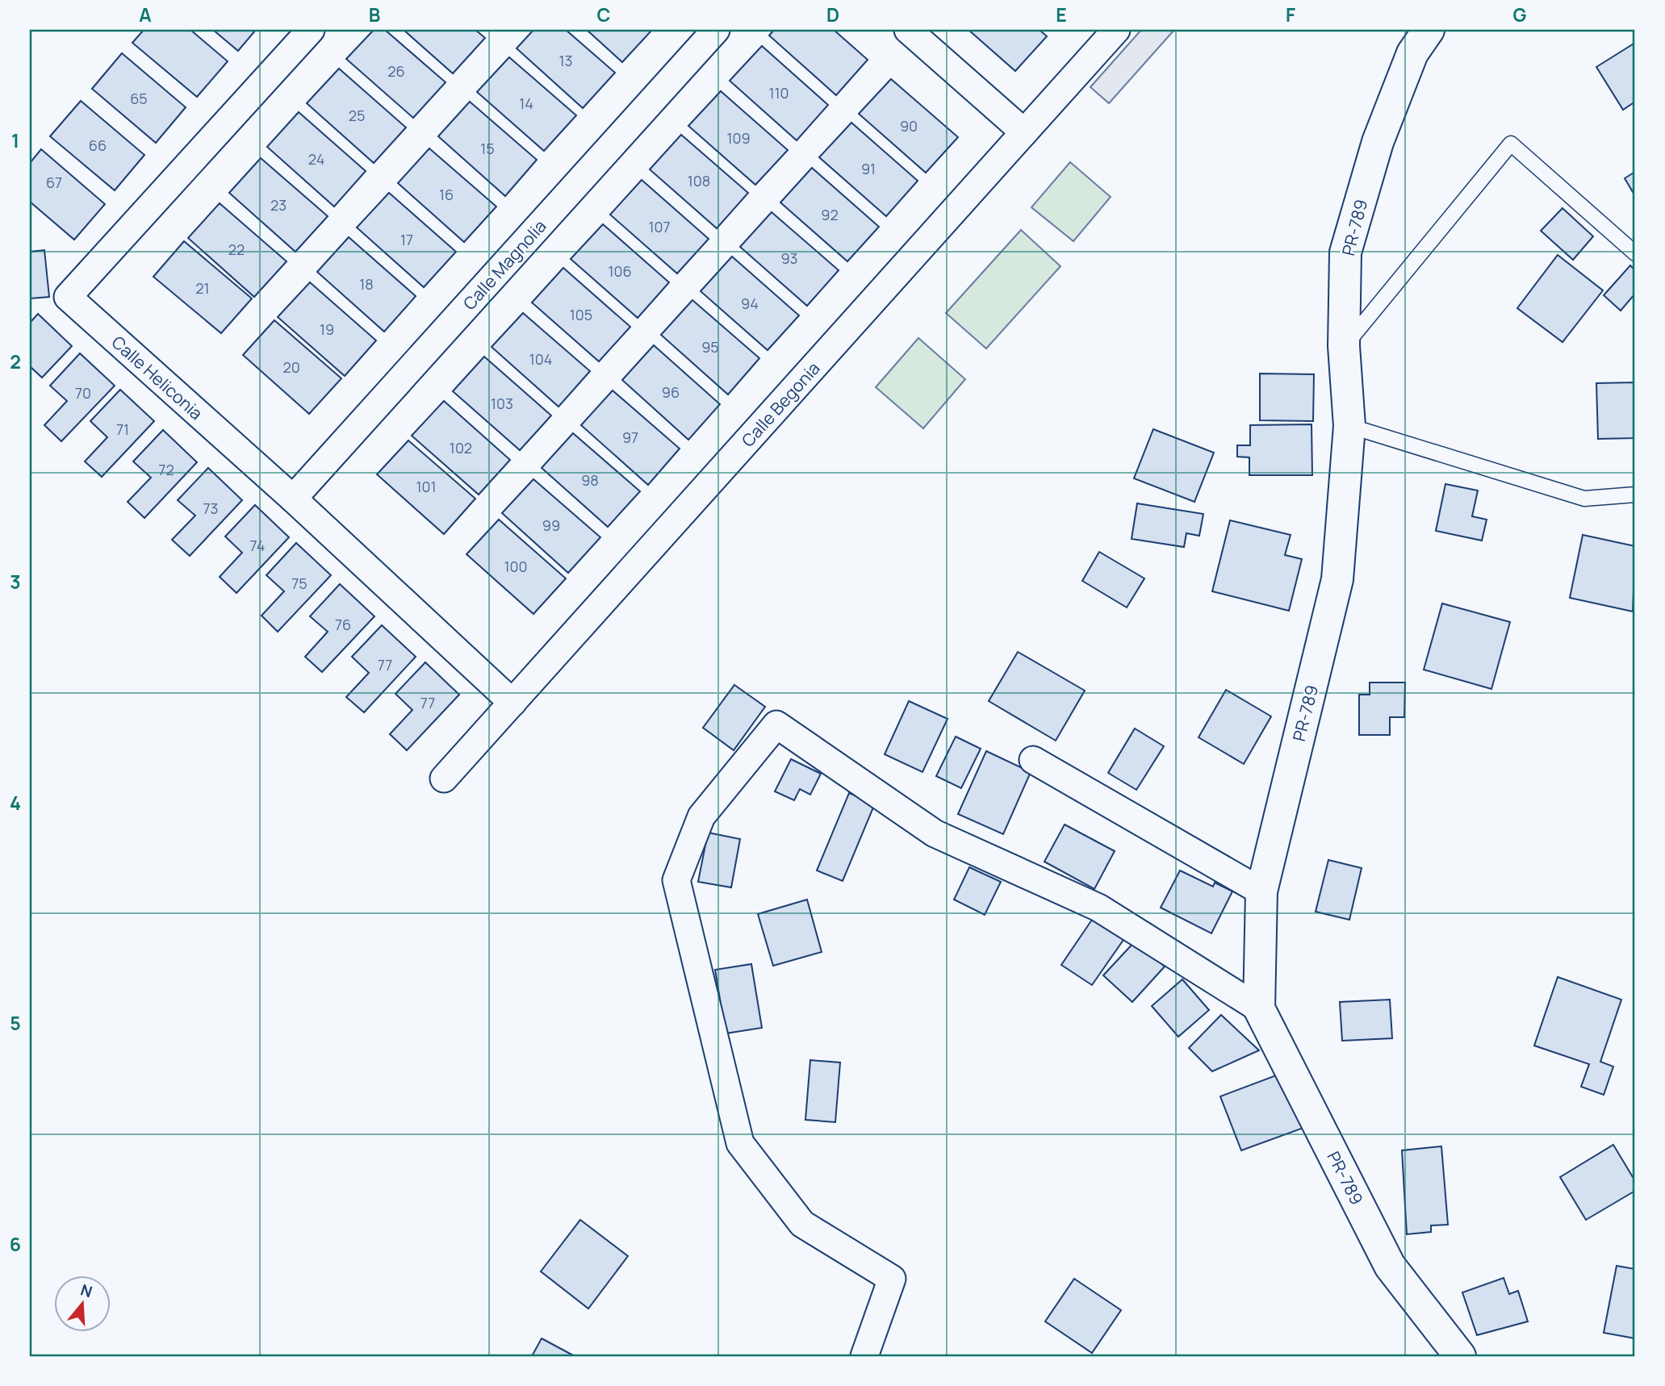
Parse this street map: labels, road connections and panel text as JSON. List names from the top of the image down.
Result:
{
  "streets": {
    "street": [
      "PR-789",
      "Calle Magnolia",
      "Calle Heliconia",
      "Calle Begonia"
    ]
  },
  "crossings": [
    ["Calle Magnolia", "Calle Heliconia"],
    ["Calle Heliconia", "Calle Begonia"]
  ],
  "house_numbers": [
    "13",
    "26",
    "110",
    "65",
    "14",
    "25",
    "90",
    "109",
    "66",
    "15",
    "24",
    "91",
    "108",
    "67",
    "16",
    "23",
    "92",
    "107",
    "17",
    "22",
    "93",
    "106",
    "18",
    "21",
    "94",
    "105",
    "19",
    "95",
    "104",
    "20",
    "96",
    "70",
    "103",
    "71",
    "97",
    "102",
    "72",
    "98",
    "101",
    "73",
    "99",
    "74",
    "100",
    "75",
    "76",
    "77",
    "77"
  ],
  "north": "top",
  "grid": {
    "columns": [
      "A",
      "B",
      "C",
      "D",
      "E",
      "F",
      "G"
    ],
    "rows": [
      "1",
      "2",
      "3",
      "4",
      "5",
      "6"
    ]
  }
}
